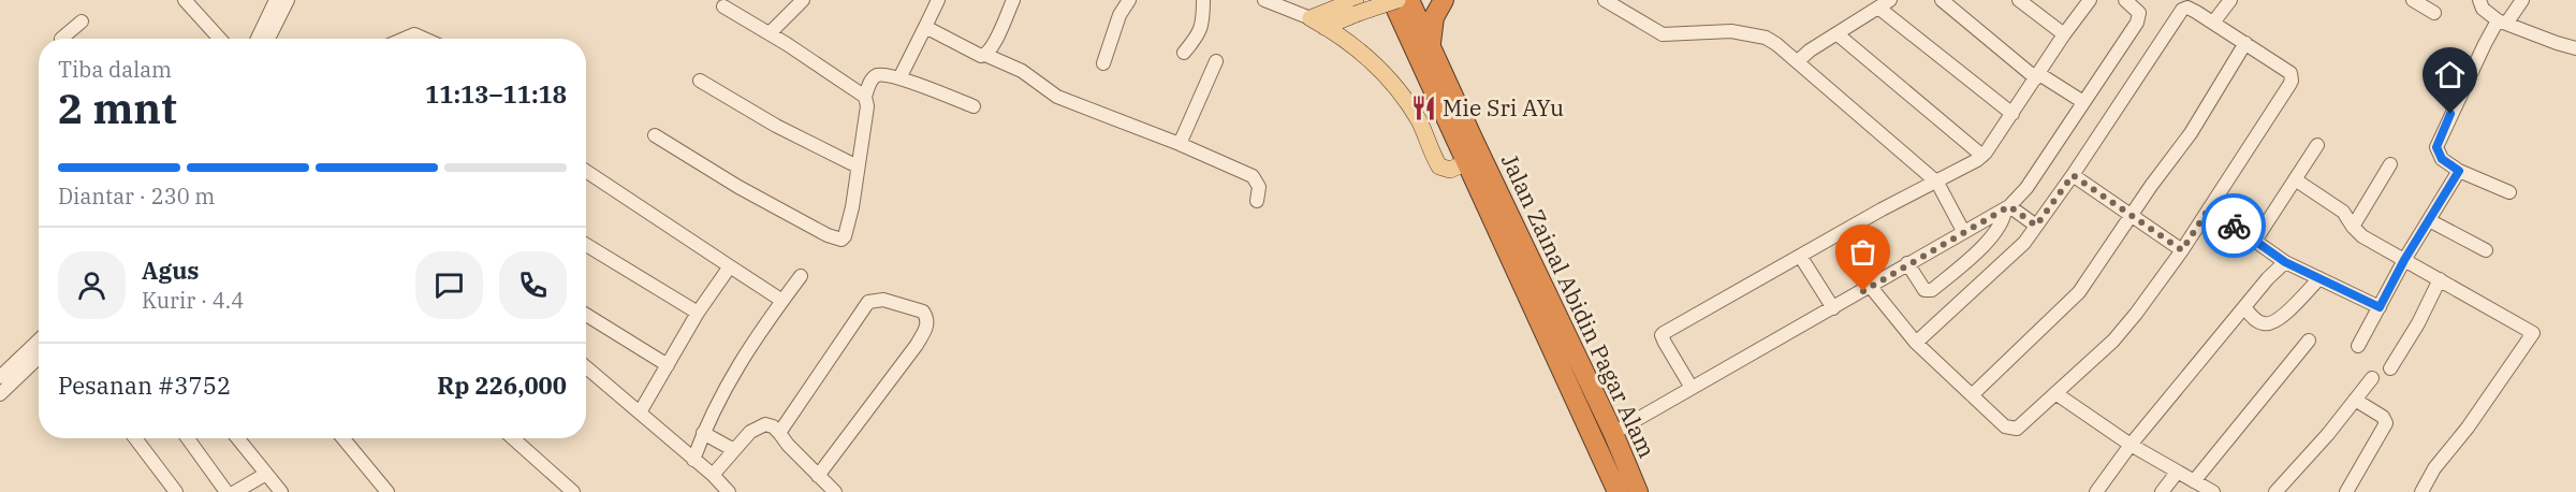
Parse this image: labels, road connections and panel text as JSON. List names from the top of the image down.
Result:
{
  "streets": {
    "highway": ["Jalan Zainal Abidin Pagar Alam"]
  },
  "places": {
    "restaurant": ["Mie Sri AYu"]
  },
  "page": {
    "heading": ["2 mnt", "Tiba dalam", "11:13–11:18"],
    "panel": [
      "Agus",
      "Kurir · 4.4",
      "Pesanan #3752",
      "Rp 226,000"
    ],
    "bar": "Diantar · 230 m"
  }
}
